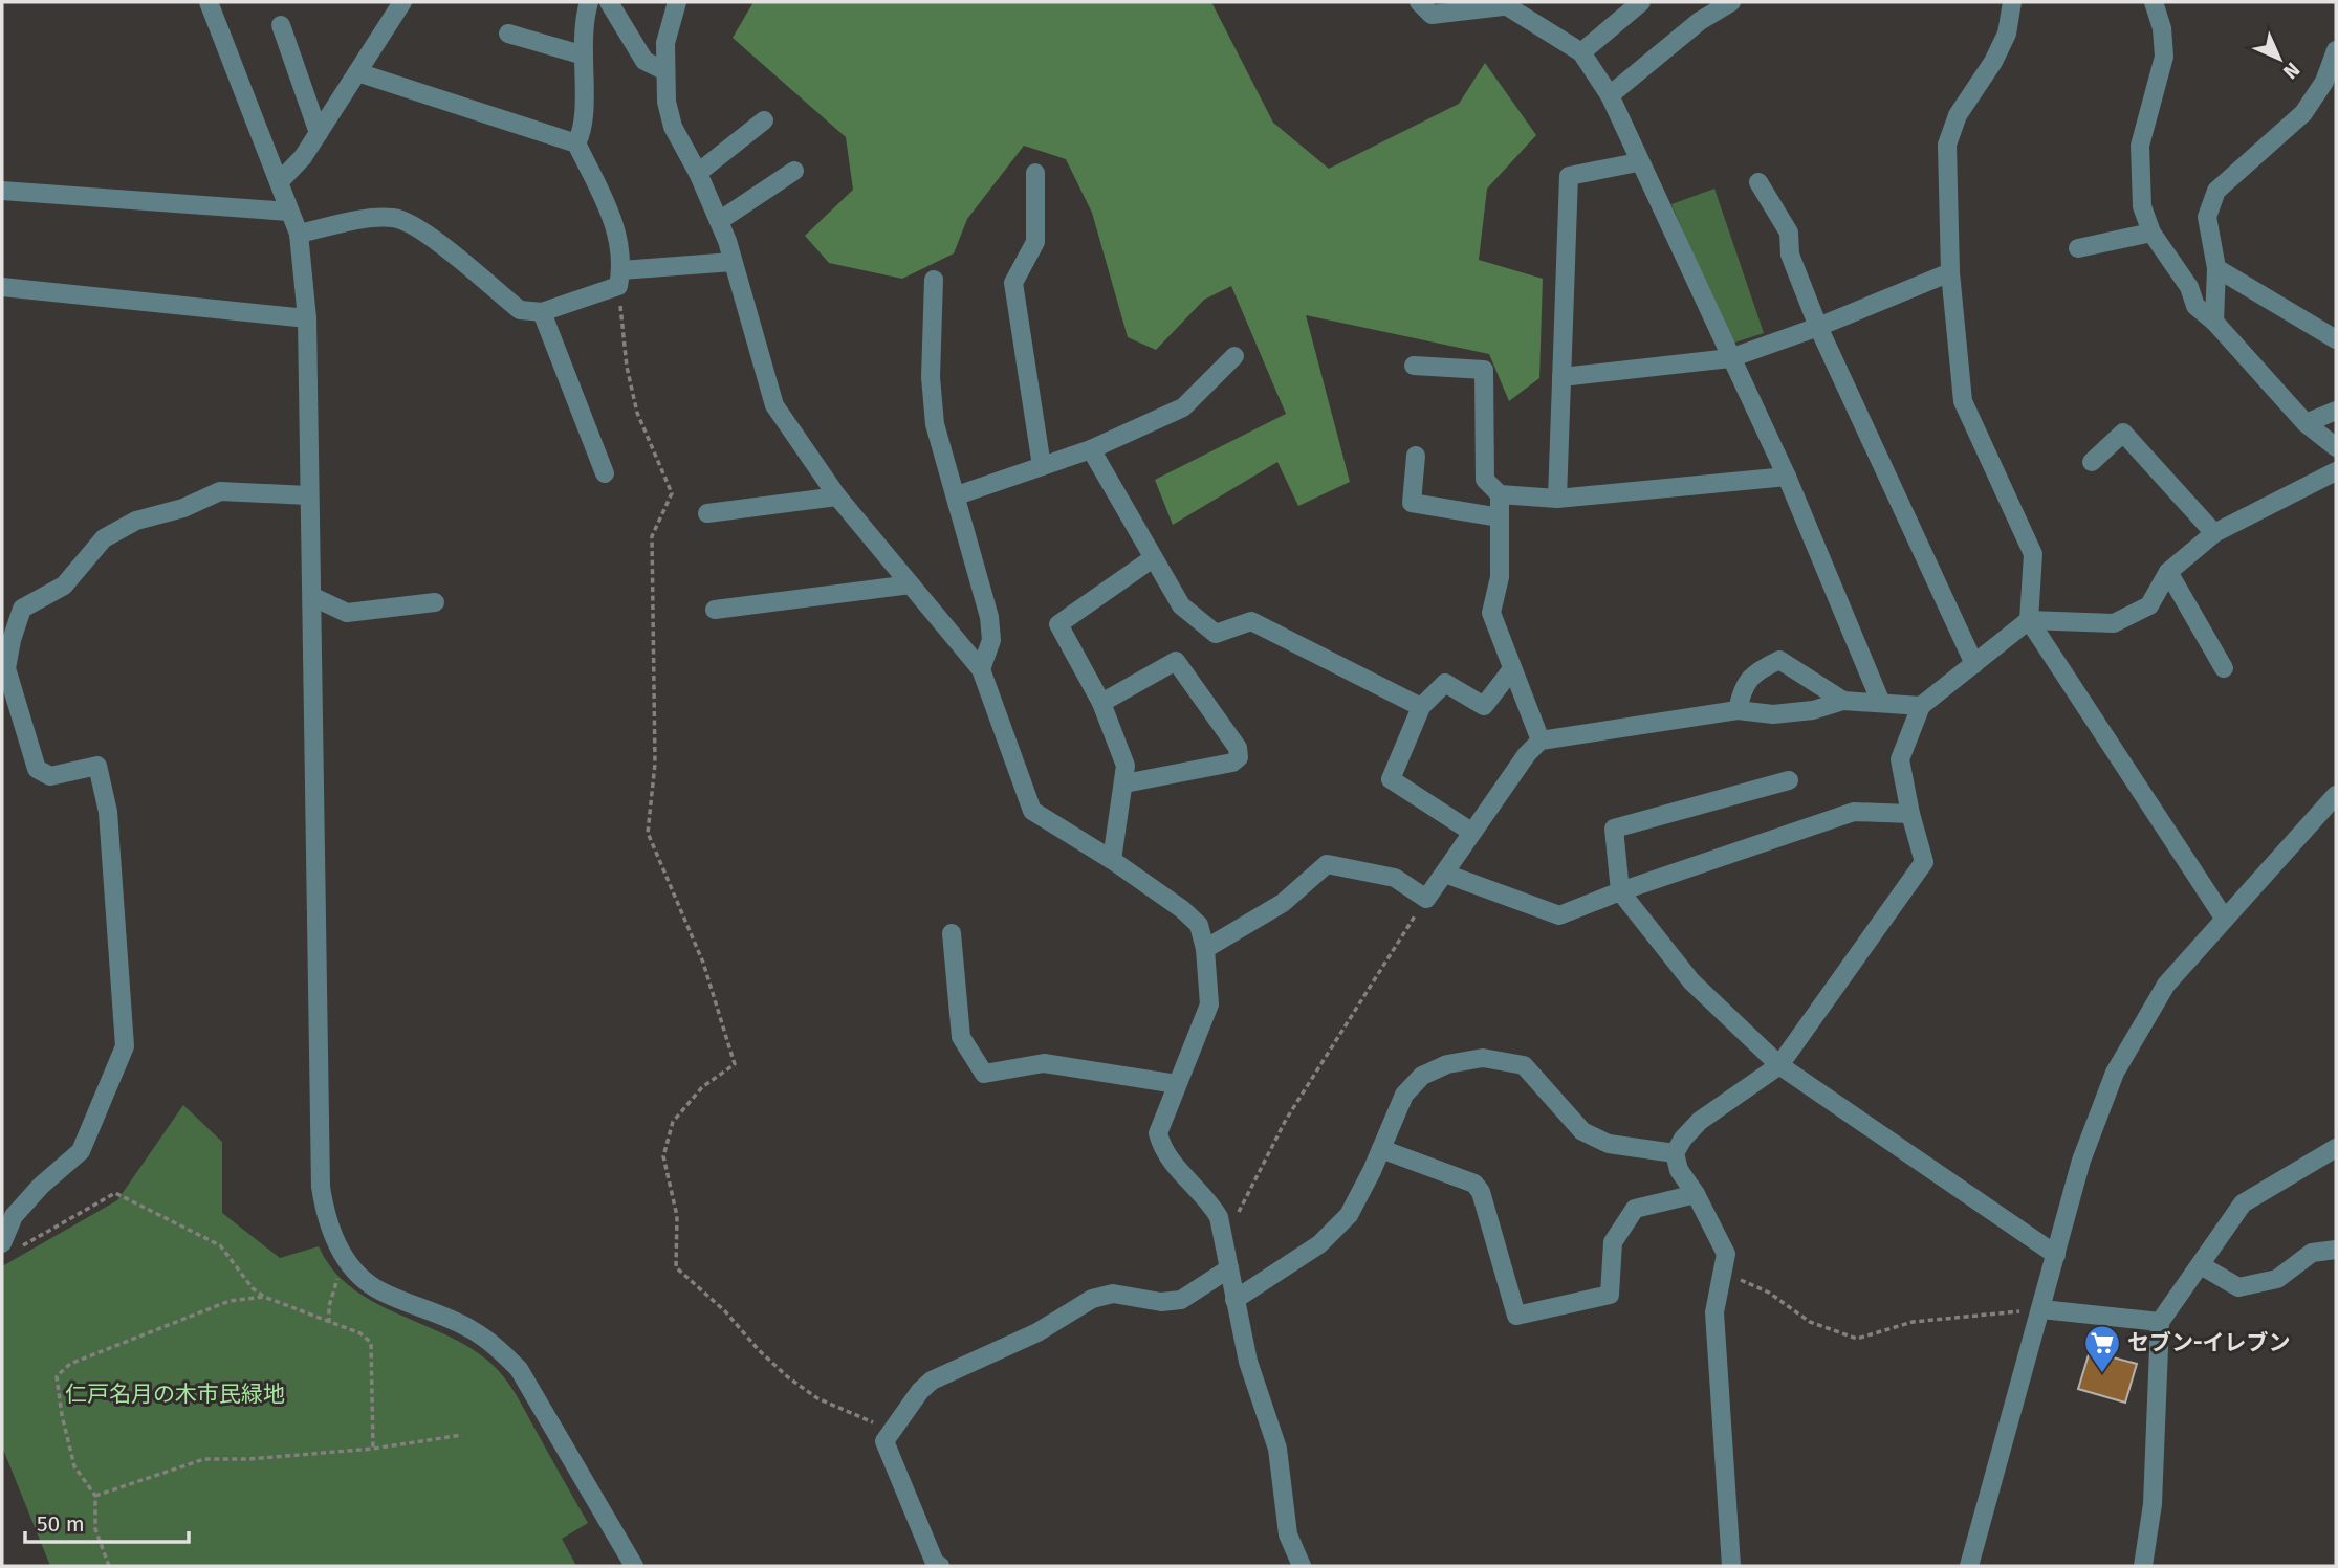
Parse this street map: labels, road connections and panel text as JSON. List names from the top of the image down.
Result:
{
  "parks": ["仁戸名月の木市民緑地"],
  "places": {
    "supermarket": ["セブン-イレブン"]
  },
  "scale_bar": "50 m",
  "north": "bottom right"
}
